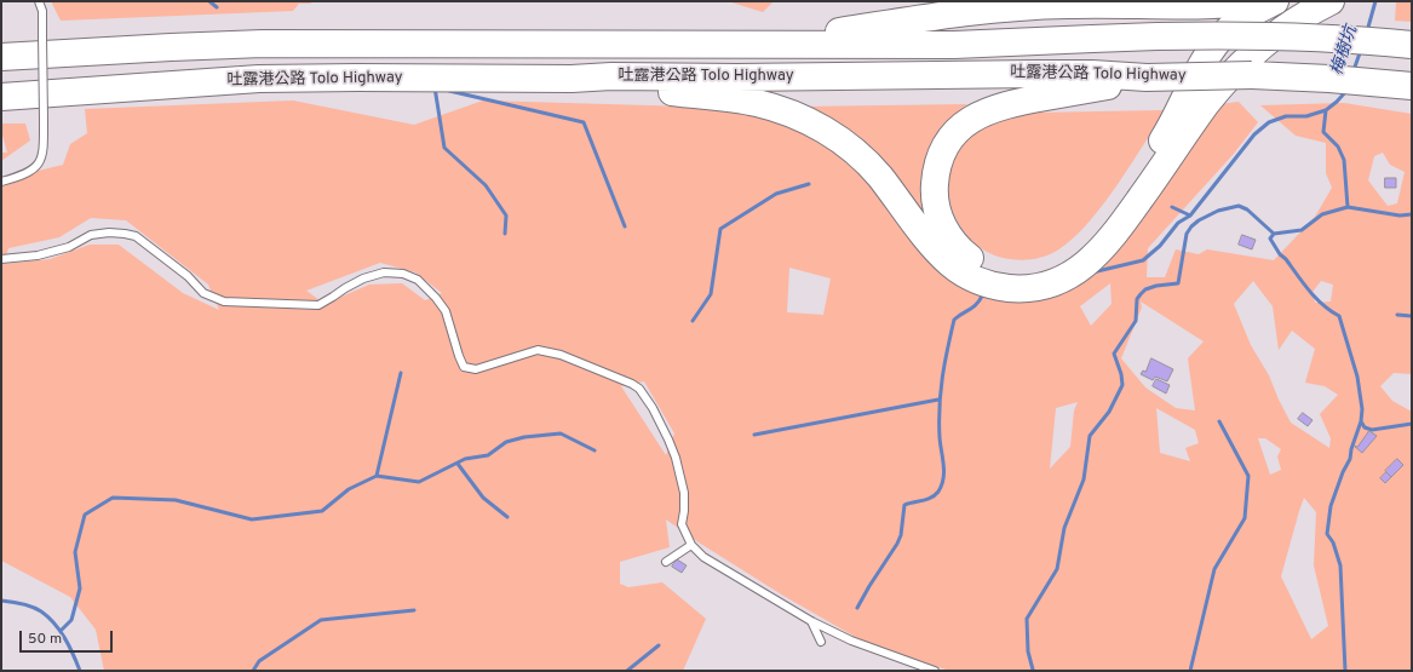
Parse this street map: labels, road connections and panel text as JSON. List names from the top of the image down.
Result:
{
  "streets": {
    "highway": ["吐露港公路 Tolo Highway"]
  },
  "water": ["梅樹坑"],
  "scale_bar": "50 m"
}
